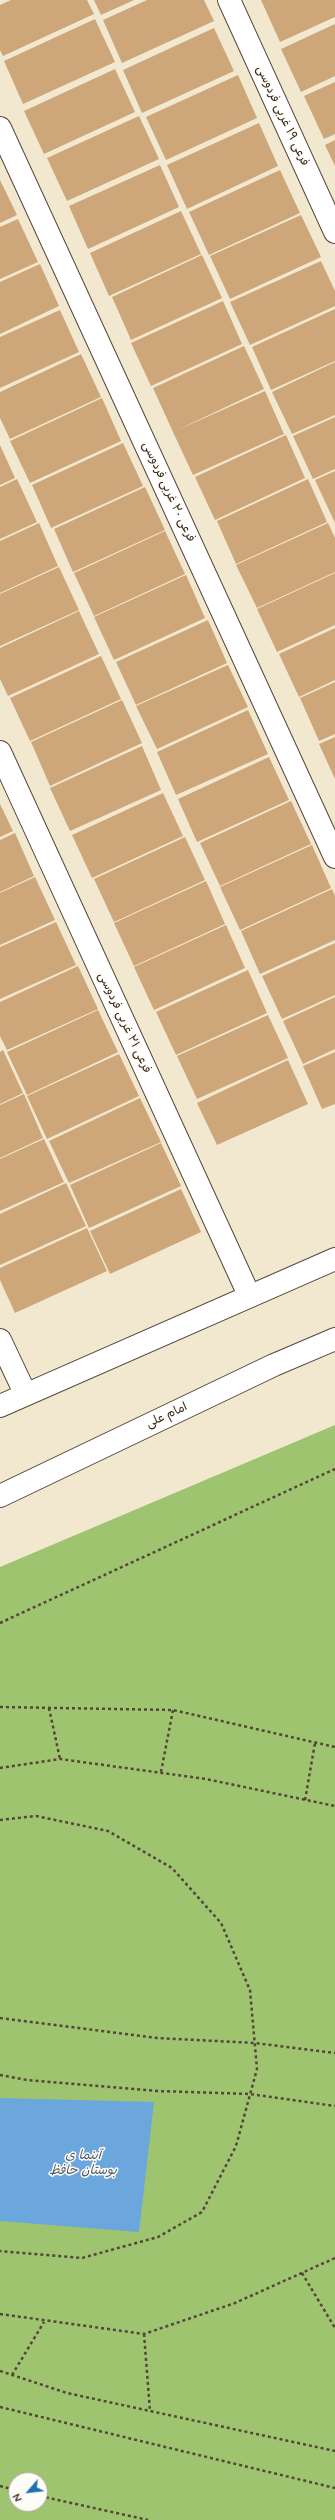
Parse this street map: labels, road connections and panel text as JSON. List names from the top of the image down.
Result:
{
  "streets": {
    "street": [
      "فرعی ۱۹ غربی فردوسی",
      "فرعی ۲۰ غربی فردوسی",
      "فرعی ۲۱ غربی فردوسی",
      "امام علی"
    ]
  },
  "water": ["آبنما ی بوستان حافظ"],
  "north": "bottom left"
}
